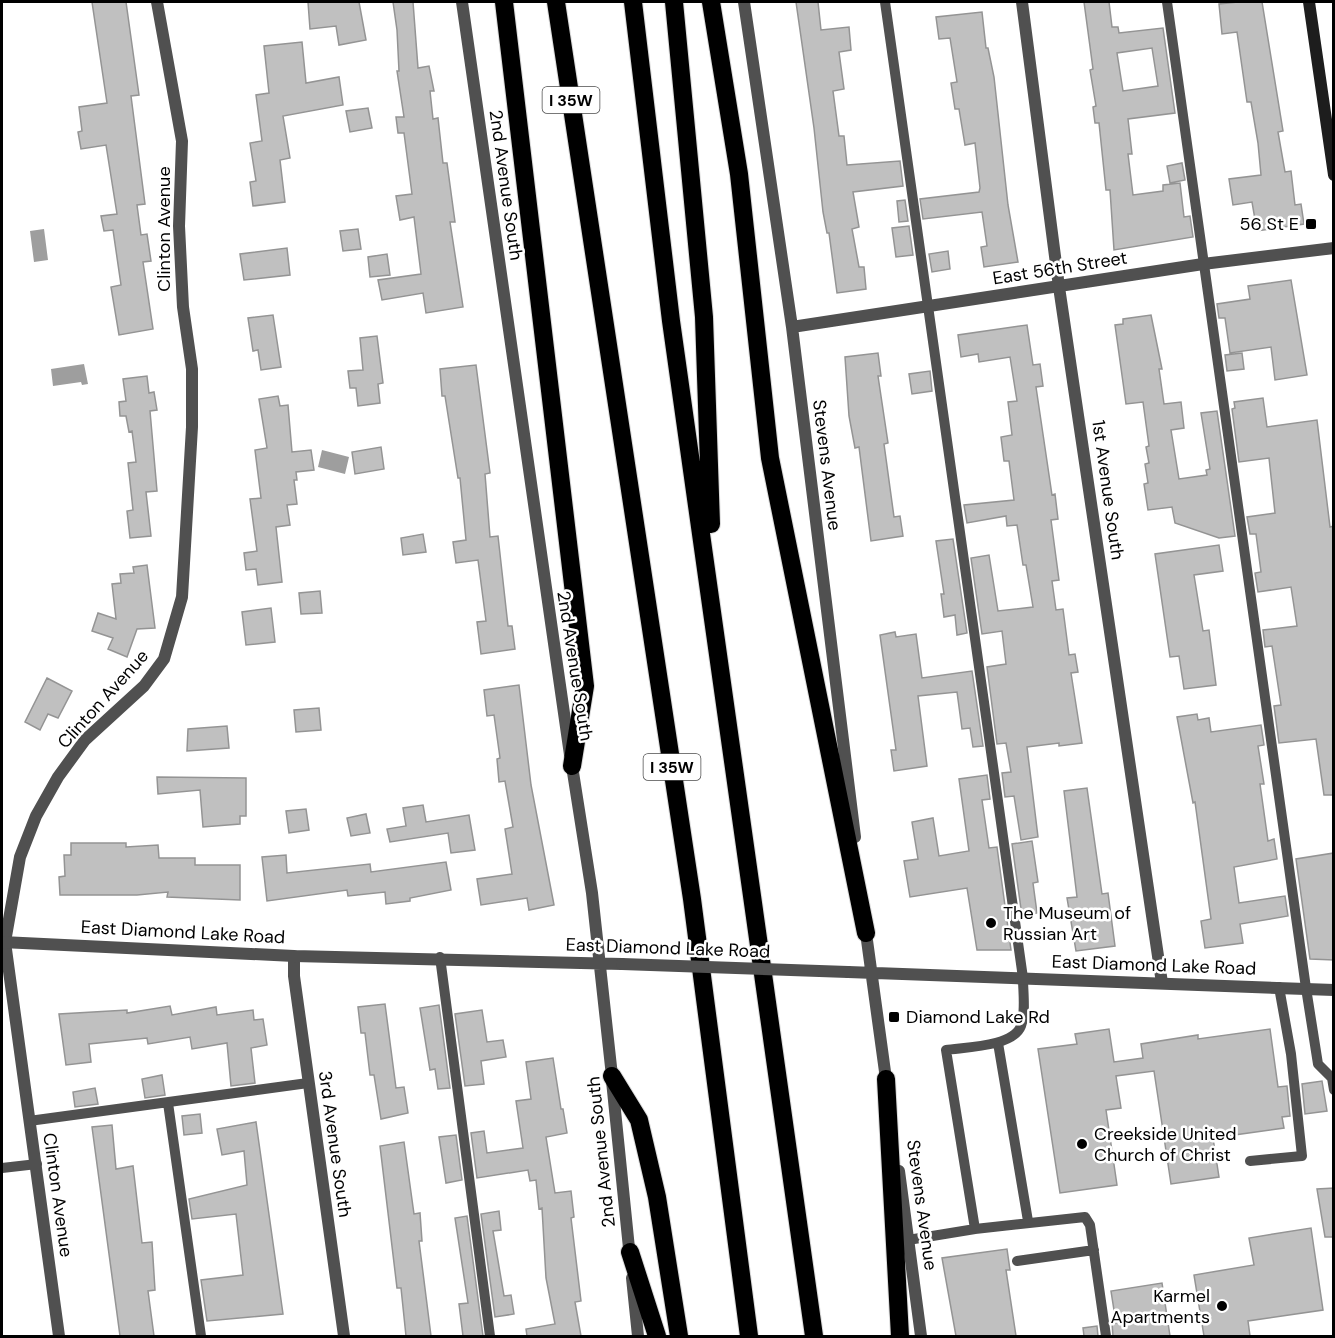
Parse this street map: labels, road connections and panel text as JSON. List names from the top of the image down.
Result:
{
  "streets": {
    "highway": ["I 35W"],
    "street": [
      "2nd Avenue South",
      "Clinton Avenue",
      "East 56th Street",
      "Stevens Avenue",
      "1st Avenue South",
      "East Diamond Lake Road",
      "3rd Avenue South"
    ]
  },
  "crossings": [
    ["2nd Avenue South", "East Diamond Lake Road"],
    ["Clinton Avenue", "East Diamond Lake Road"],
    ["East 56th Street", "Stevens Avenue"],
    ["East 56th Street", "1st Avenue South"],
    ["Stevens Avenue", "East Diamond Lake Road"],
    ["1st Avenue South", "East Diamond Lake Road"],
    ["East Diamond Lake Road", "3rd Avenue South"]
  ],
  "places": {
    "transit": ["56 St E", "Diamond Lake Rd"],
    "other": ["The Museum of Russian Art", "Creekside United Church of Christ", "Karmel Apartments"]
  }
}
